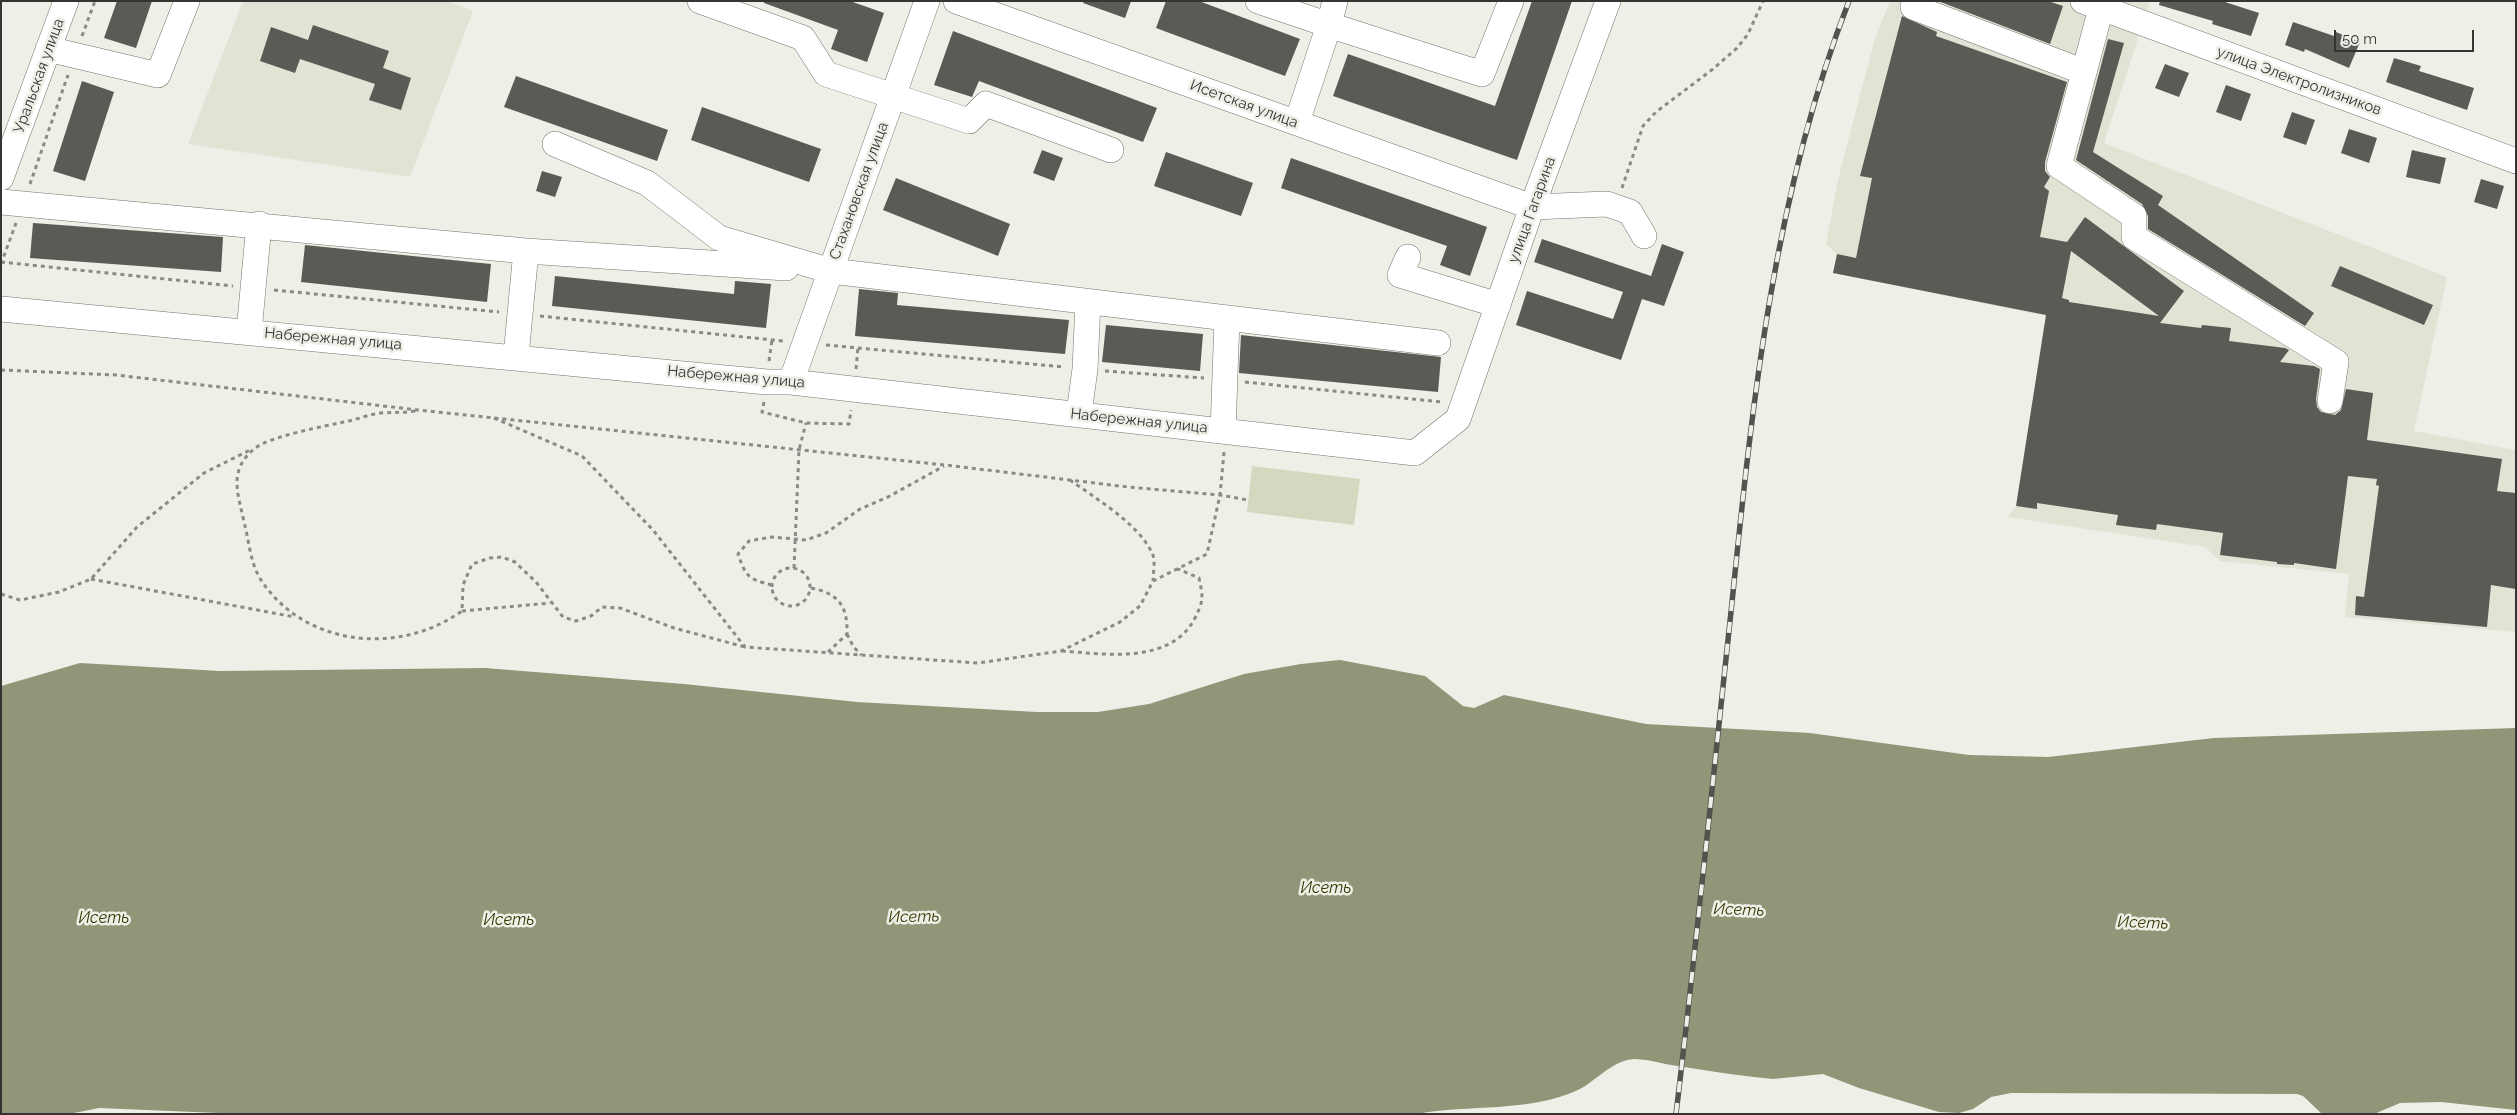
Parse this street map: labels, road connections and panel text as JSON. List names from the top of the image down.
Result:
{
  "streets": {
    "street": [
      "Уральская улица",
      "улица Электролизников",
      "Исетская улица",
      "Стахановская улица",
      "улица Гагарина",
      "Набережная улица"
    ]
  },
  "crossings": [
    ["Исетская улица", "улица Гагарина"],
    ["Стахановская улица", "Набережная улица"],
    ["улица Гагарина", "Набережная улица"]
  ],
  "water": ["Исеть"],
  "scale_bar": "50 m"
}
